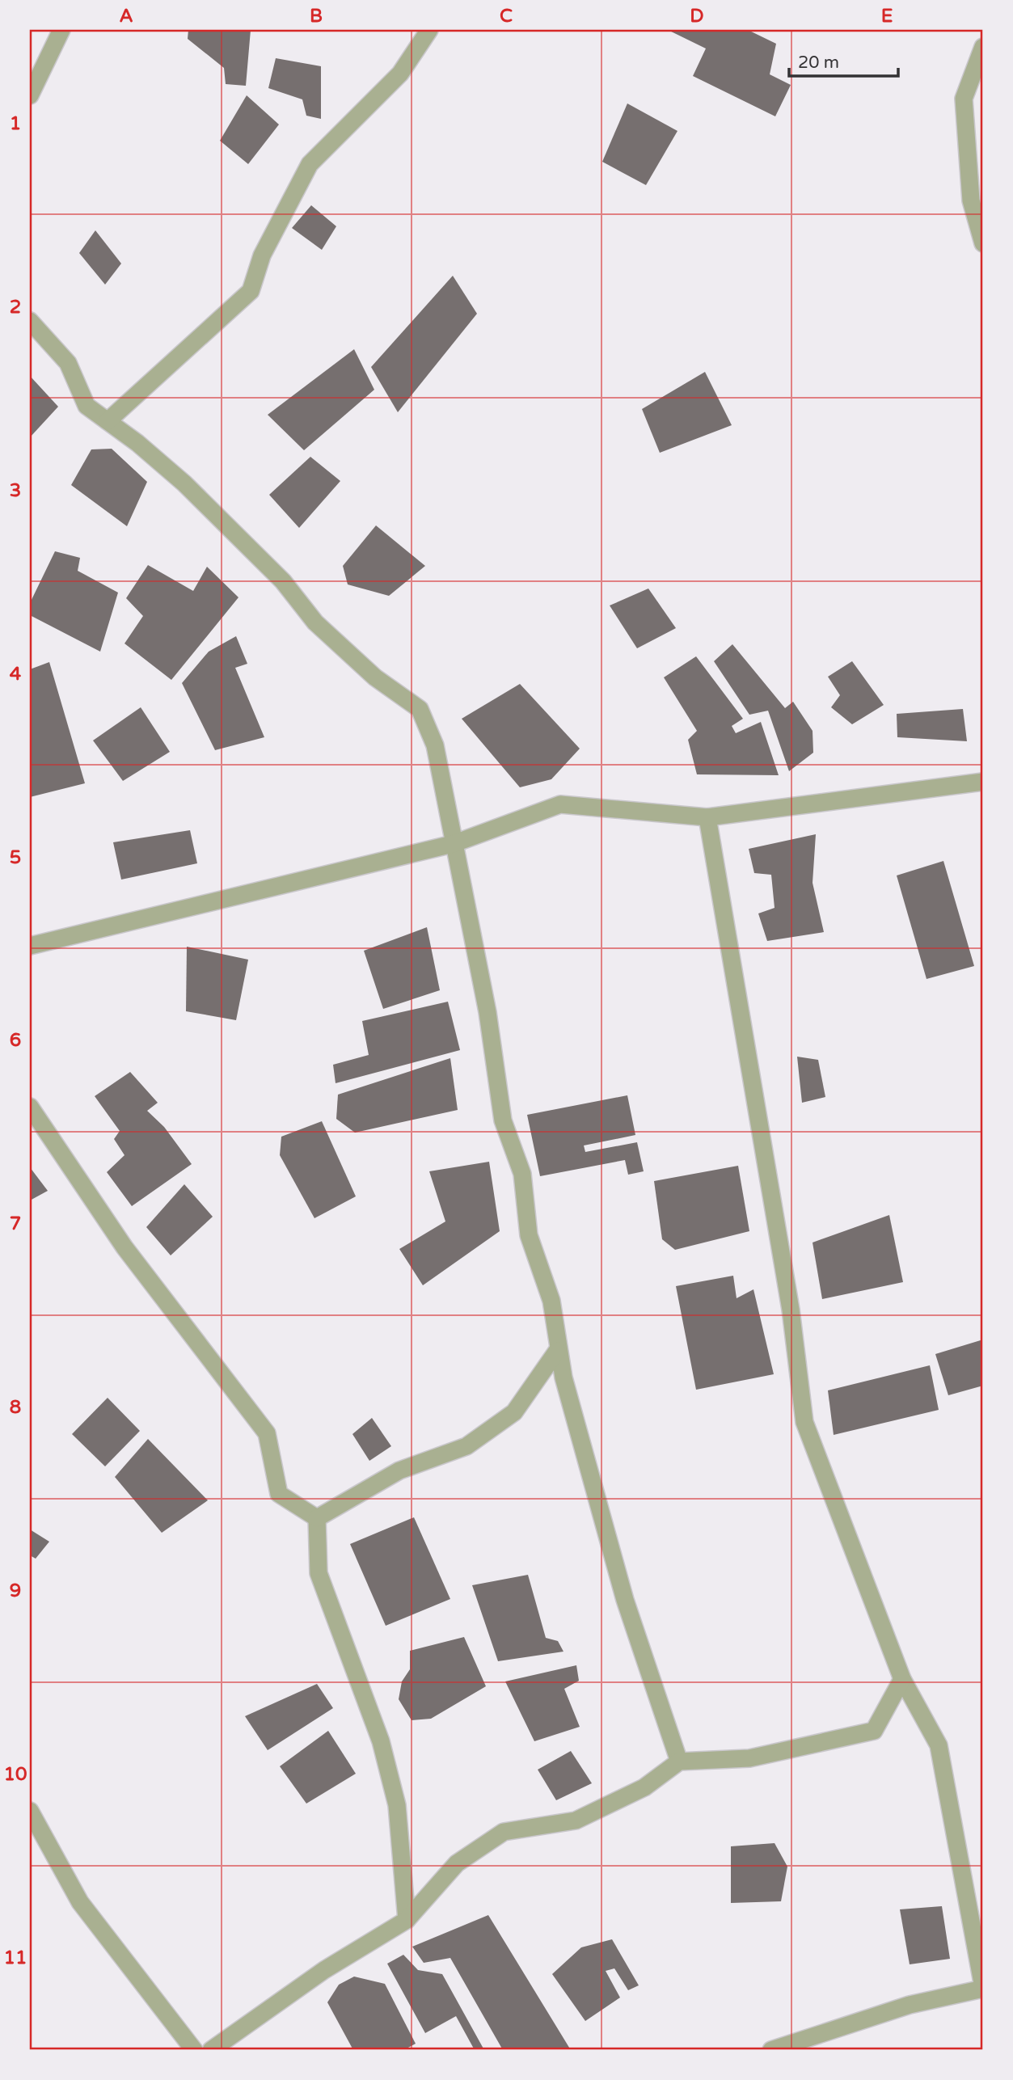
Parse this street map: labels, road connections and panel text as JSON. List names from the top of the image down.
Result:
{
  "scale_bar": "20 m",
  "grid": {
    "columns": [
      "A",
      "B",
      "C",
      "D",
      "E"
    ],
    "rows": [
      "1",
      "2",
      "3",
      "4",
      "5",
      "6",
      "7",
      "8",
      "9",
      "10",
      "11"
    ]
  }
}
